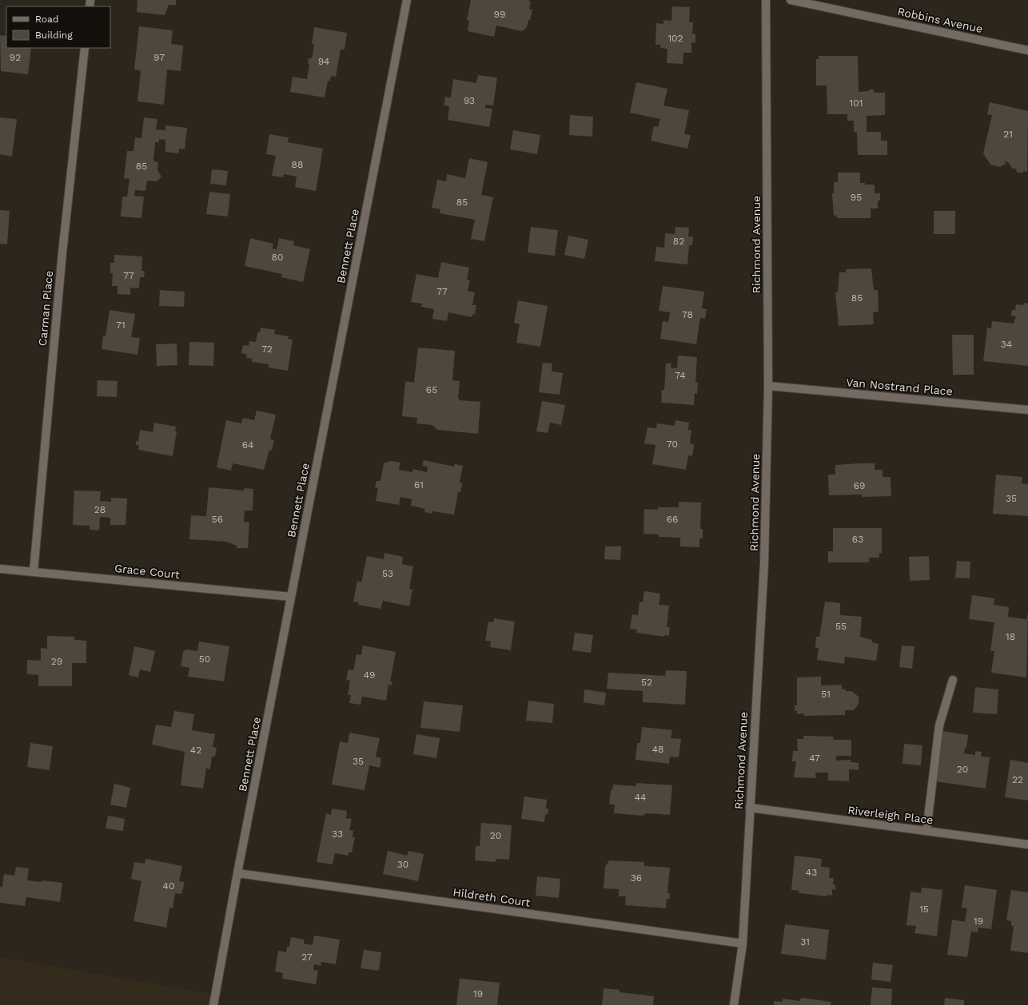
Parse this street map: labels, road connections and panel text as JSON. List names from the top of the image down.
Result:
{
  "streets": {
    "street": [
      "Robbins Avenue",
      "Richmond Avenue",
      "Bennett Place",
      "Carman Place",
      "Van Nostrand Place",
      "Grace Court",
      "Riverleigh Place",
      "Hildreth Court"
    ]
  },
  "crossings": [
    ["Richmond Avenue", "Van Nostrand Place"],
    ["Richmond Avenue", "Riverleigh Place"],
    ["Richmond Avenue", "Hildreth Court"],
    ["Bennett Place", "Grace Court"],
    ["Bennett Place", "Hildreth Court"],
    ["Carman Place", "Grace Court"]
  ],
  "house_numbers": [
    "99",
    "102",
    "92",
    "97",
    "94",
    "93",
    "101",
    "21",
    "88",
    "85",
    "95",
    "85",
    "82",
    "80",
    "77",
    "77",
    "85",
    "78",
    "71",
    "34",
    "72",
    "74",
    "65",
    "70",
    "64",
    "61",
    "69",
    "35",
    "28",
    "56",
    "66",
    "63",
    "53",
    "55",
    "18",
    "50",
    "29",
    "49",
    "52",
    "51",
    "48",
    "42",
    "47",
    "35",
    "20",
    "22",
    "44",
    "33",
    "20",
    "30",
    "43",
    "36",
    "40",
    "15",
    "19",
    "31",
    "27",
    "19"
  ],
  "legend": ["Road", "Building"]
}
